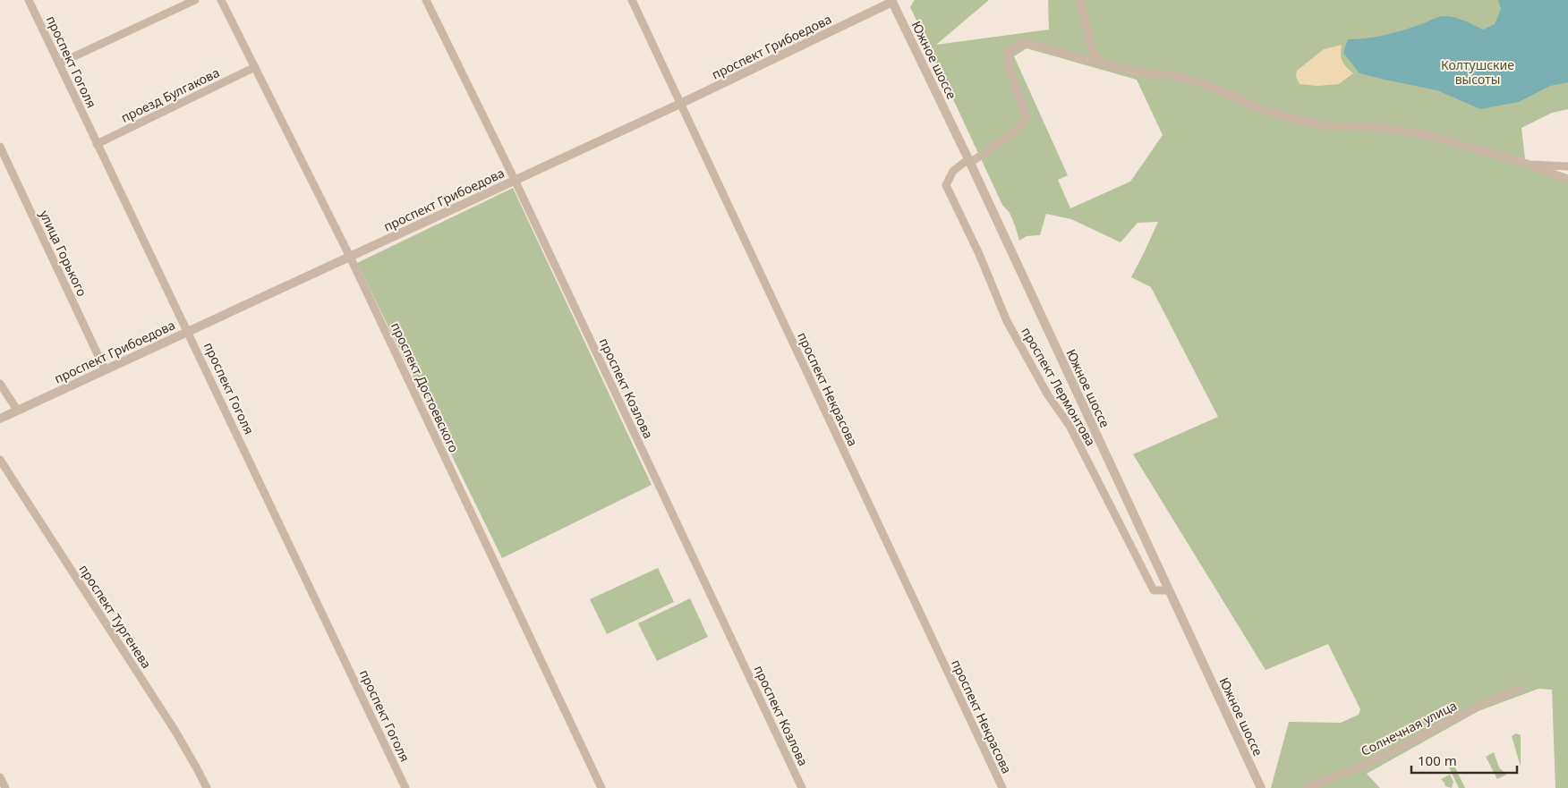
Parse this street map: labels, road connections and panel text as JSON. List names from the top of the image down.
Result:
{
  "streets": {
    "street": [
      "проспект Грибоедова",
      "Южное шоссе",
      "проспект Гоголя",
      "проезд Булгакова",
      "улица Горького",
      "проспект Лермонтова",
      "проспект Достоевского",
      "проспект Козлова",
      "проспект Некрасова",
      "проспект Тургенева",
      "Солнечная улица"
    ]
  },
  "crossings": [
    ["проспект Грибоедова", "Южное шоссе"],
    ["проспект Грибоедова", "проспект Гоголя"],
    ["проспект Грибоедова", "улица Горького"],
    ["проспект Грибоедова", "проспект Достоевского"],
    ["проспект Грибоедова", "проспект Козлова"],
    ["проспект Грибоедова", "проспект Некрасова"],
    ["Южное шоссе", "проспект Лермонтова"],
    ["проспект Гоголя", "проезд Булгакова"],
    ["проезд Булгакова", "проспект Достоевского"]
  ],
  "parks": ["Колтушские высоты"],
  "scale_bar": "100 m"
}
